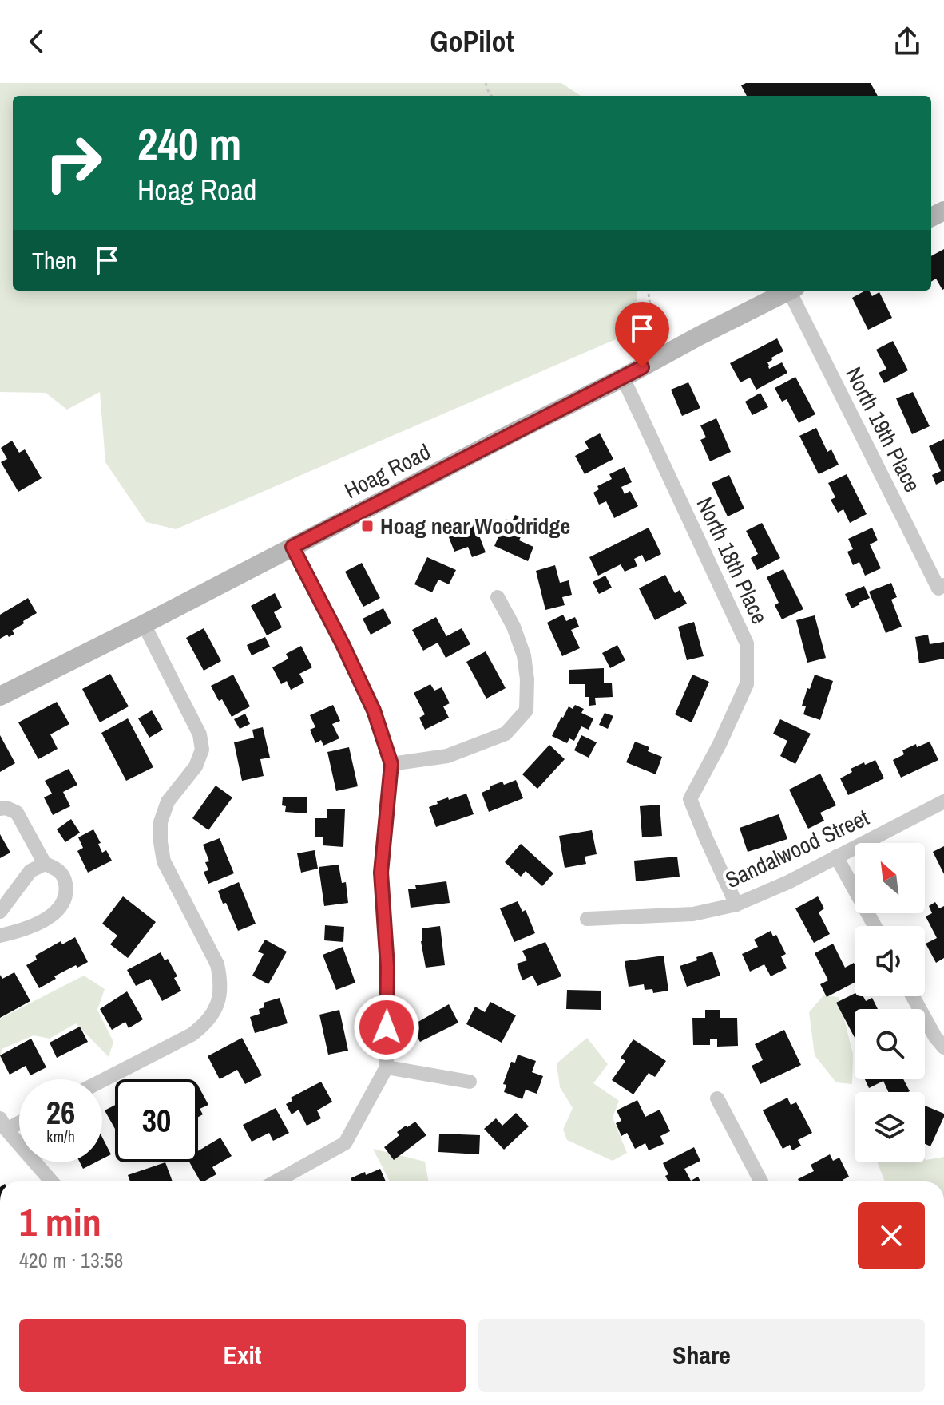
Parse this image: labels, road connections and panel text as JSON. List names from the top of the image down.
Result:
{
  "streets": {
    "street": [
      "North 19th Place",
      "Hoag Road",
      "North 18th Place",
      "Sandalwood Street"
    ]
  },
  "crossings": [
    ["Hoag Road", "North 18th Place"],
    ["North 18th Place", "Sandalwood Street"]
  ],
  "places": {
    "transit": ["Hoag near Woodridge"]
  },
  "north": "top left",
  "page": {
    "header": "GoPilot",
    "turn": ["240 m", "Hoag Road"],
    "then": "Then",
    "speed": "26 km/h",
    "limit": "30",
    "heading": ["1 min", "420 m · 13:58"],
    "buttons": ["Exit", "Share"]
  }
}
